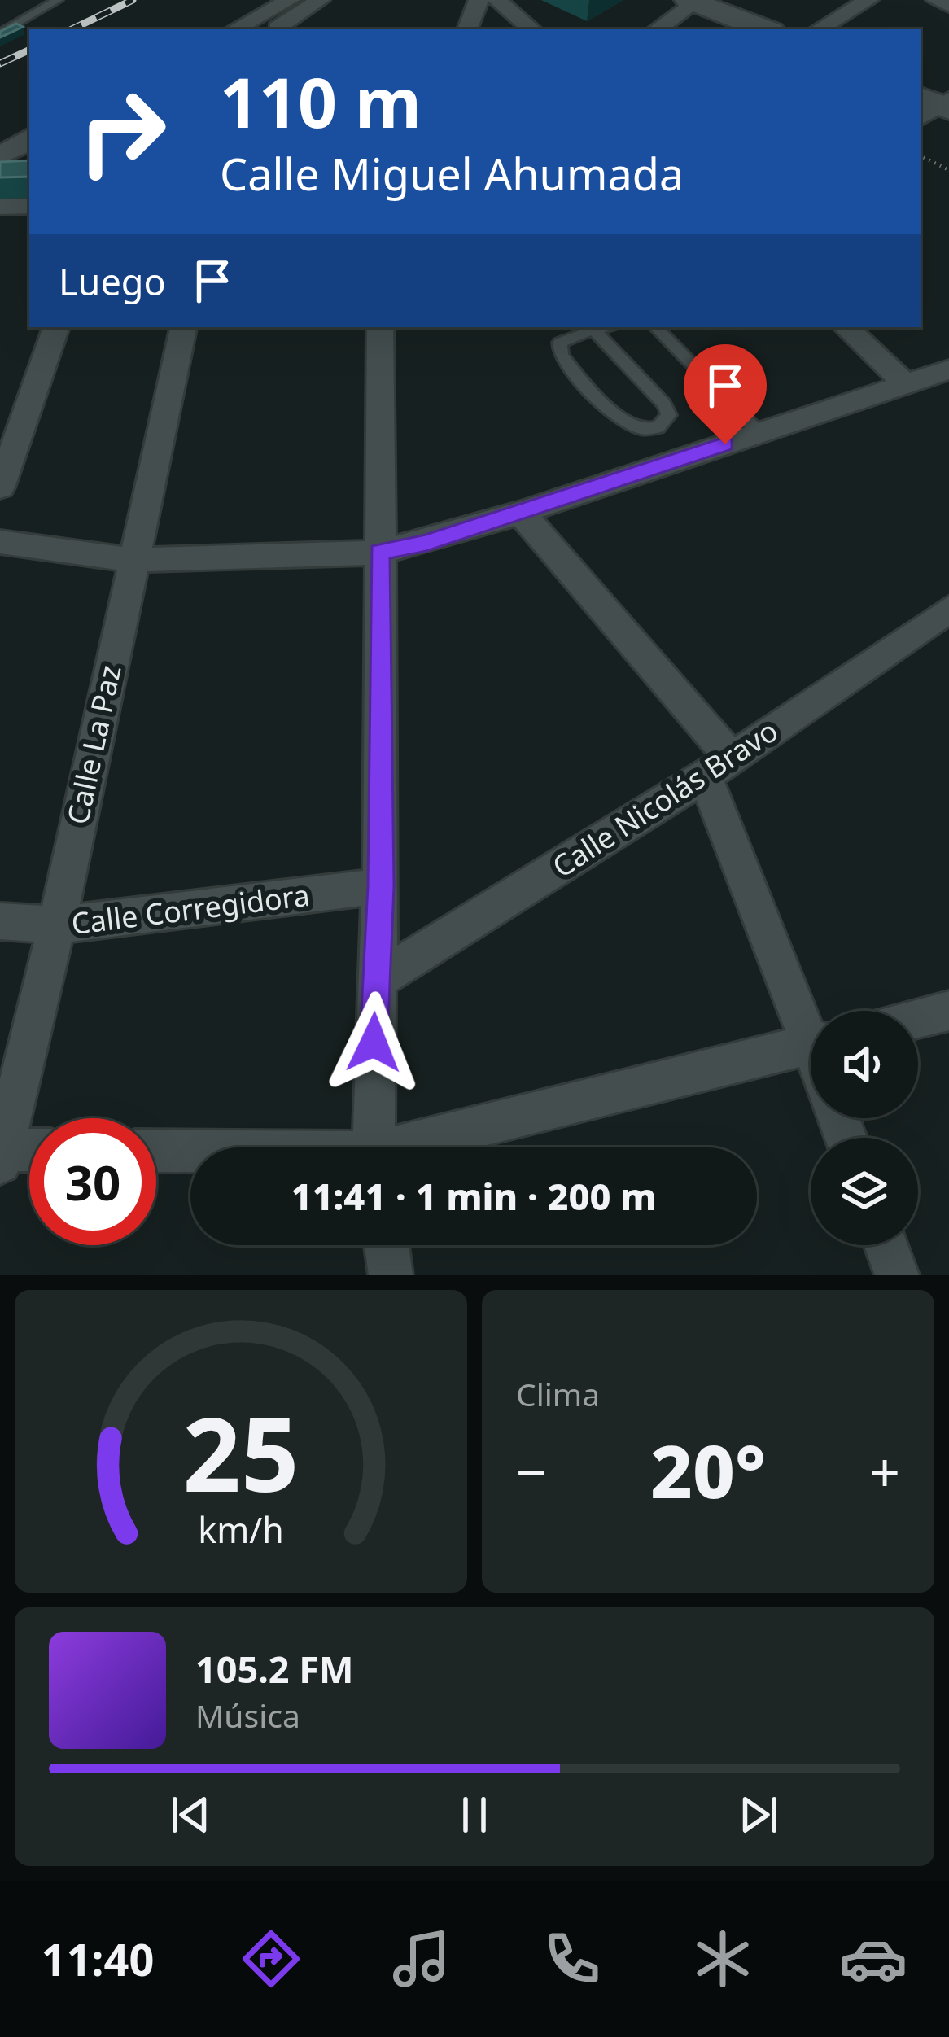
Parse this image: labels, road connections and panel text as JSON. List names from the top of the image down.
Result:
{
  "streets": {
    "street": ["Calle La Paz", "Calle Nicolás Bravo", "Calle Corregidora"]
  },
  "crossings": [
    ["Calle La Paz", "Calle Corregidora"]
  ],
  "page": {
    "turn": ["110 m", "Calle Miguel Ahumada"],
    "then": "Luego",
    "limit": "30",
    "trip": "11:41 · 1 min · 200 m",
    "tile": "Clima",
    "heat": ["−", "20°", "+"],
    "song": ["105.2 FM", "Música"],
    "tabs": "11:40",
    "gauge": ["25", "km/h"]
  }
}
